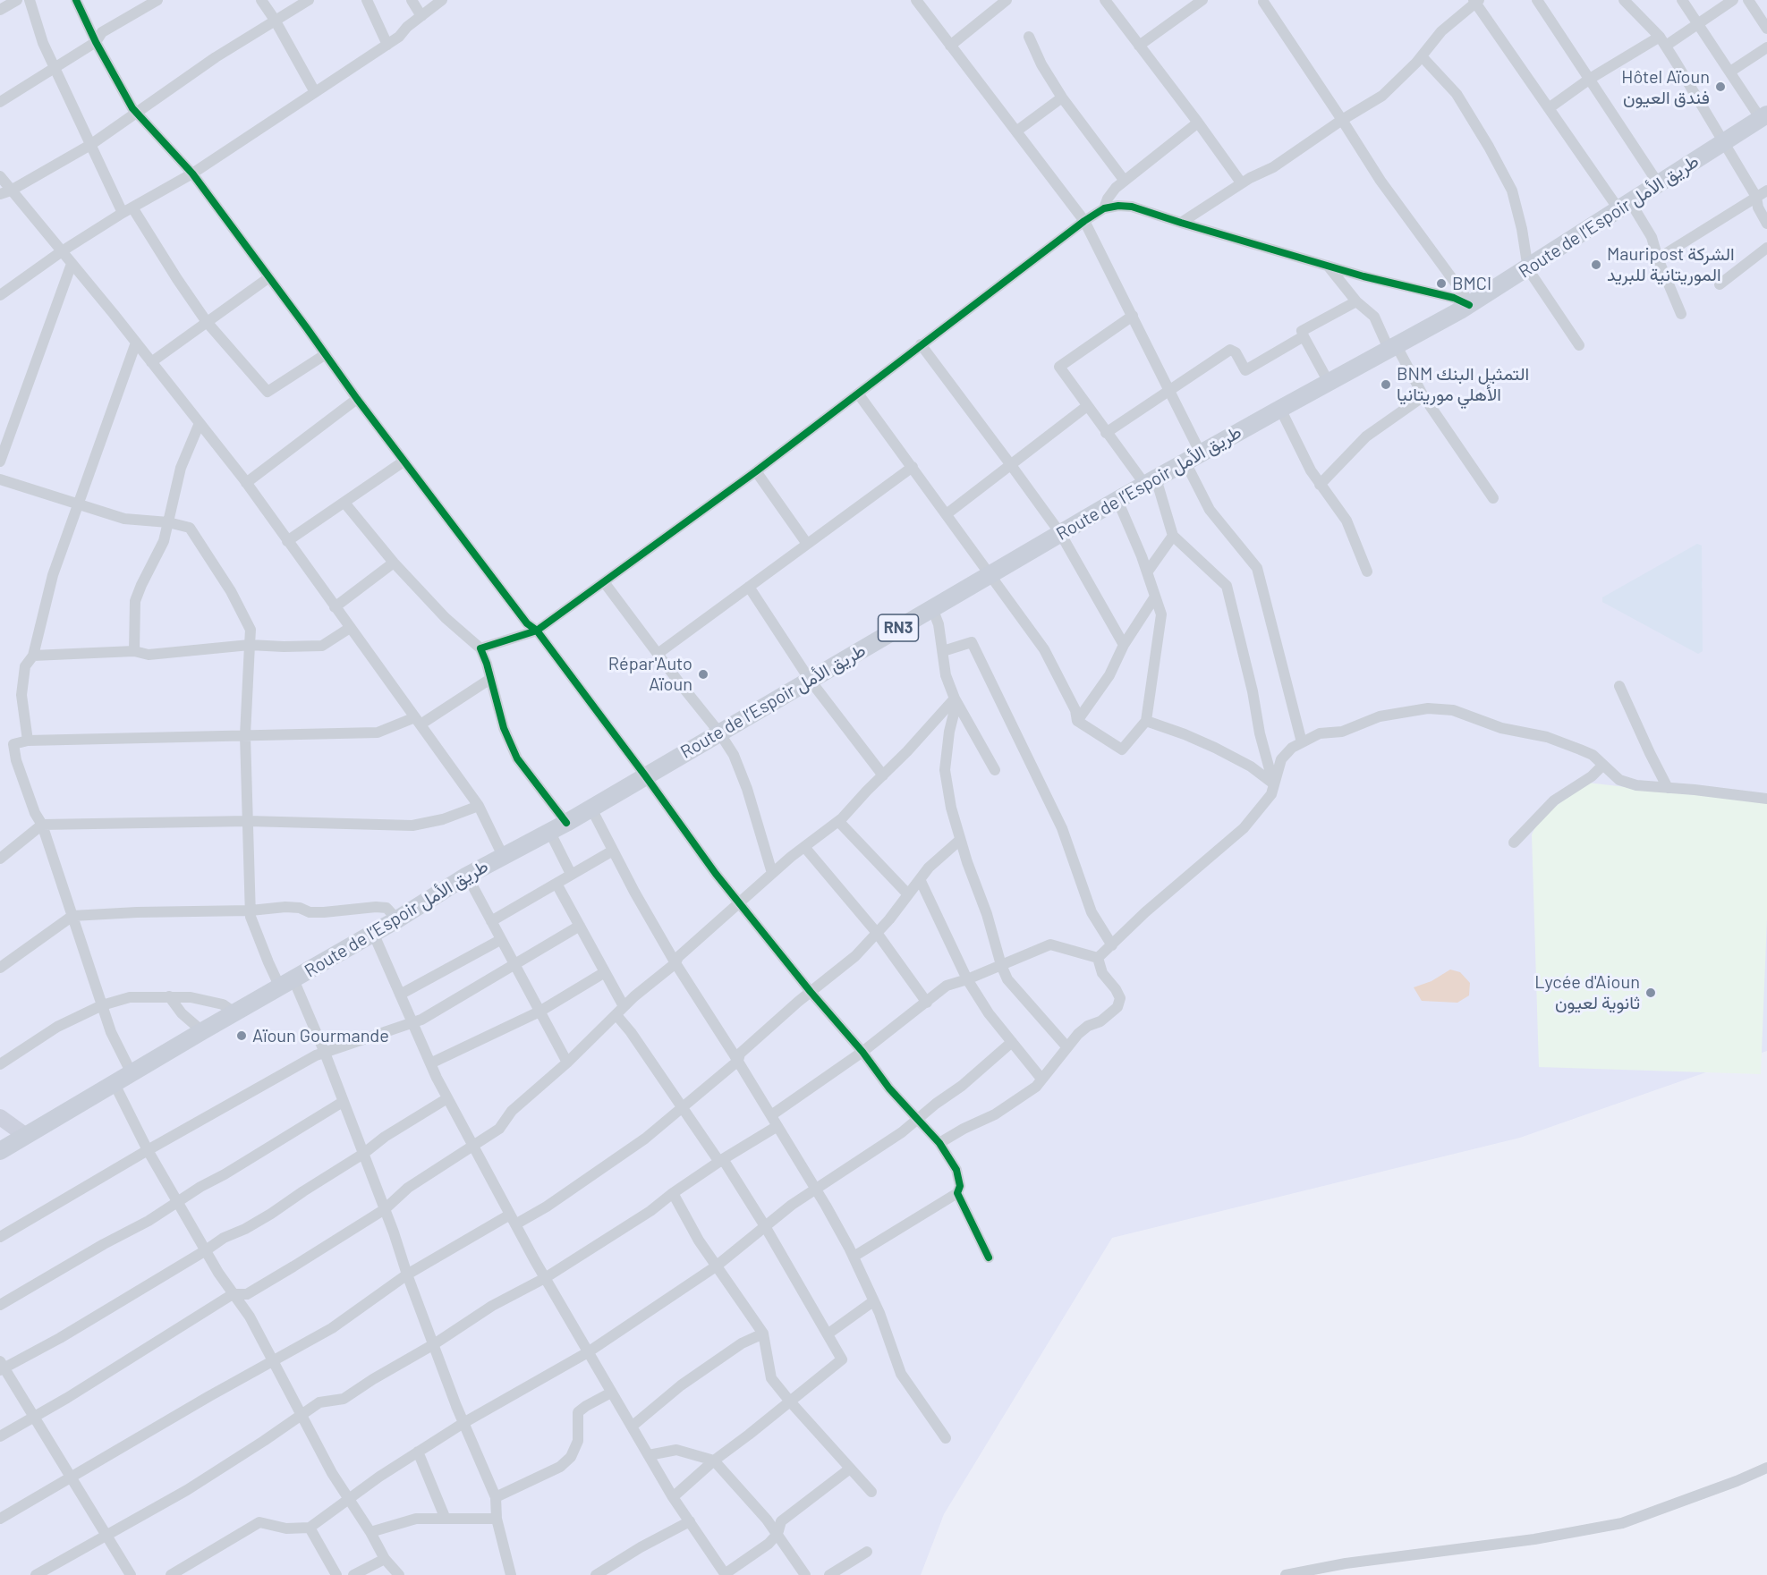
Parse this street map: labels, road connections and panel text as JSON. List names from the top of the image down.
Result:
{
  "streets": {
    "highway": ["Route de l’Espoir طريق الأمل", "RN3"]
  },
  "crossings": [
    ["Route de l’Espoir طريق الأمل", "RN3"]
  ],
  "places": [
    "Hôtel Aïoun فندق العيون",
    "Mauripost الشركة الموريتانية للبريد",
    "BMCI",
    "BNM التمثيل البنك الأهلي موريتانيا",
    "Répar'Auto Aïoun",
    "Lycée d'Aioun ثانوية لعيون",
    "Aïoun Gourmande"
  ]
}
